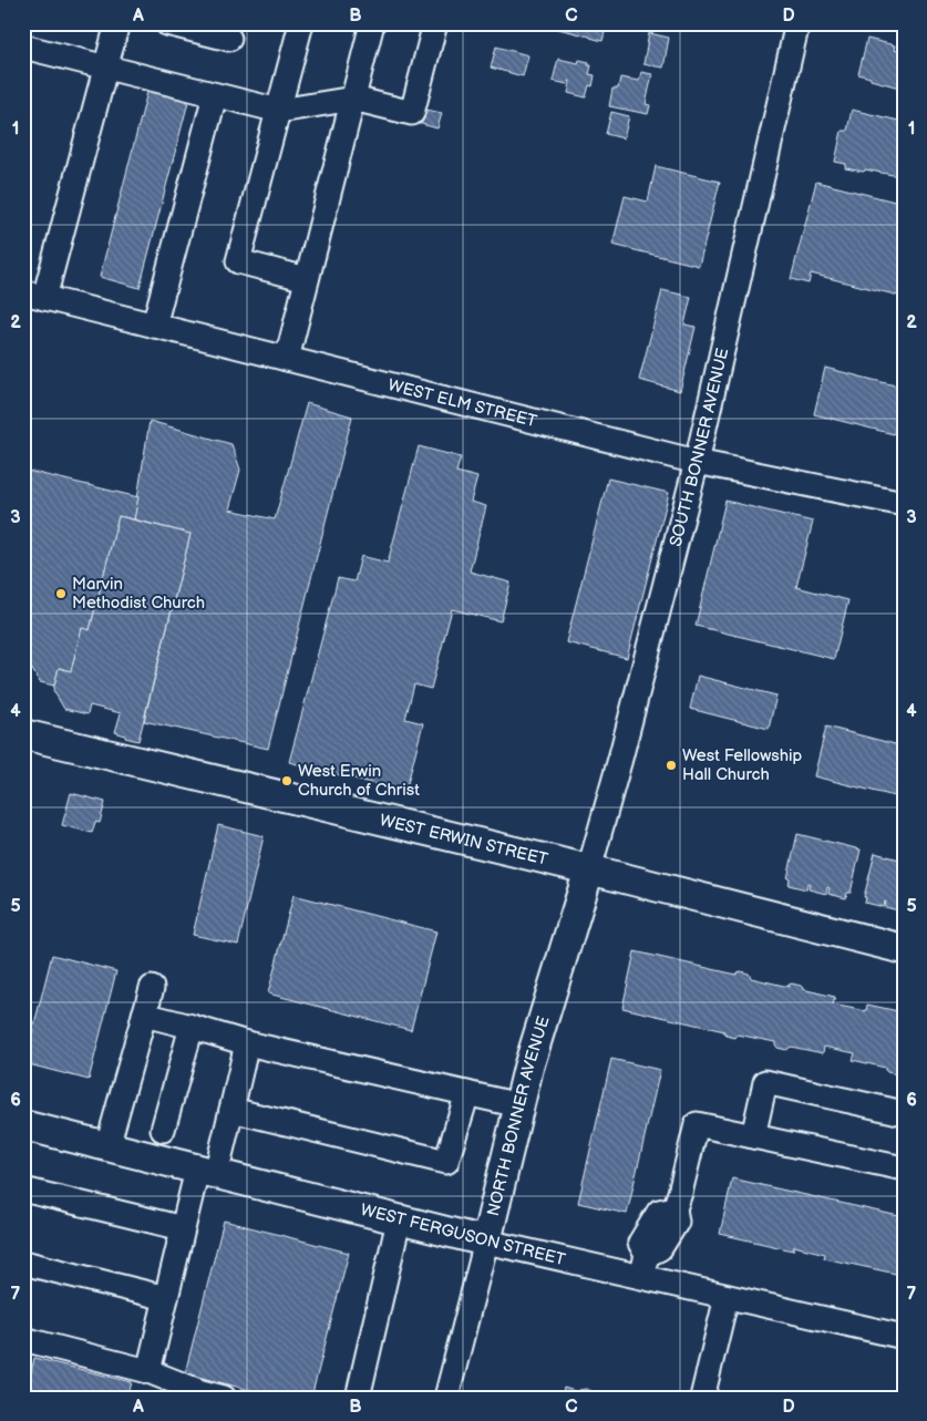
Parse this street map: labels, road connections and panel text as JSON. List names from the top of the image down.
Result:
{
  "streets": {
    "main road": ["WEST ERWIN STREET", "NORTH BONNER AVENUE", "WEST FERGUSON STREET"],
    "street": ["WEST ELM STREET", "SOUTH BONNER AVENUE"]
  },
  "crossings": [
    ["WEST ELM STREET", "SOUTH BONNER AVENUE"],
    ["SOUTH BONNER AVENUE", "WEST ERWIN STREET"],
    ["SOUTH BONNER AVENUE", "NORTH BONNER AVENUE"],
    ["WEST ERWIN STREET", "NORTH BONNER AVENUE"],
    ["NORTH BONNER AVENUE", "WEST FERGUSON STREET"]
  ],
  "places": ["Marvin Methodist Church", "West Fellowship Hall Church", "West Erwin Church of Christ"],
  "grid": {
    "columns": [
      "A",
      "B",
      "C",
      "D"
    ],
    "rows": [
      "1",
      "2",
      "3",
      "4",
      "5",
      "6",
      "7"
    ]
  }
}
